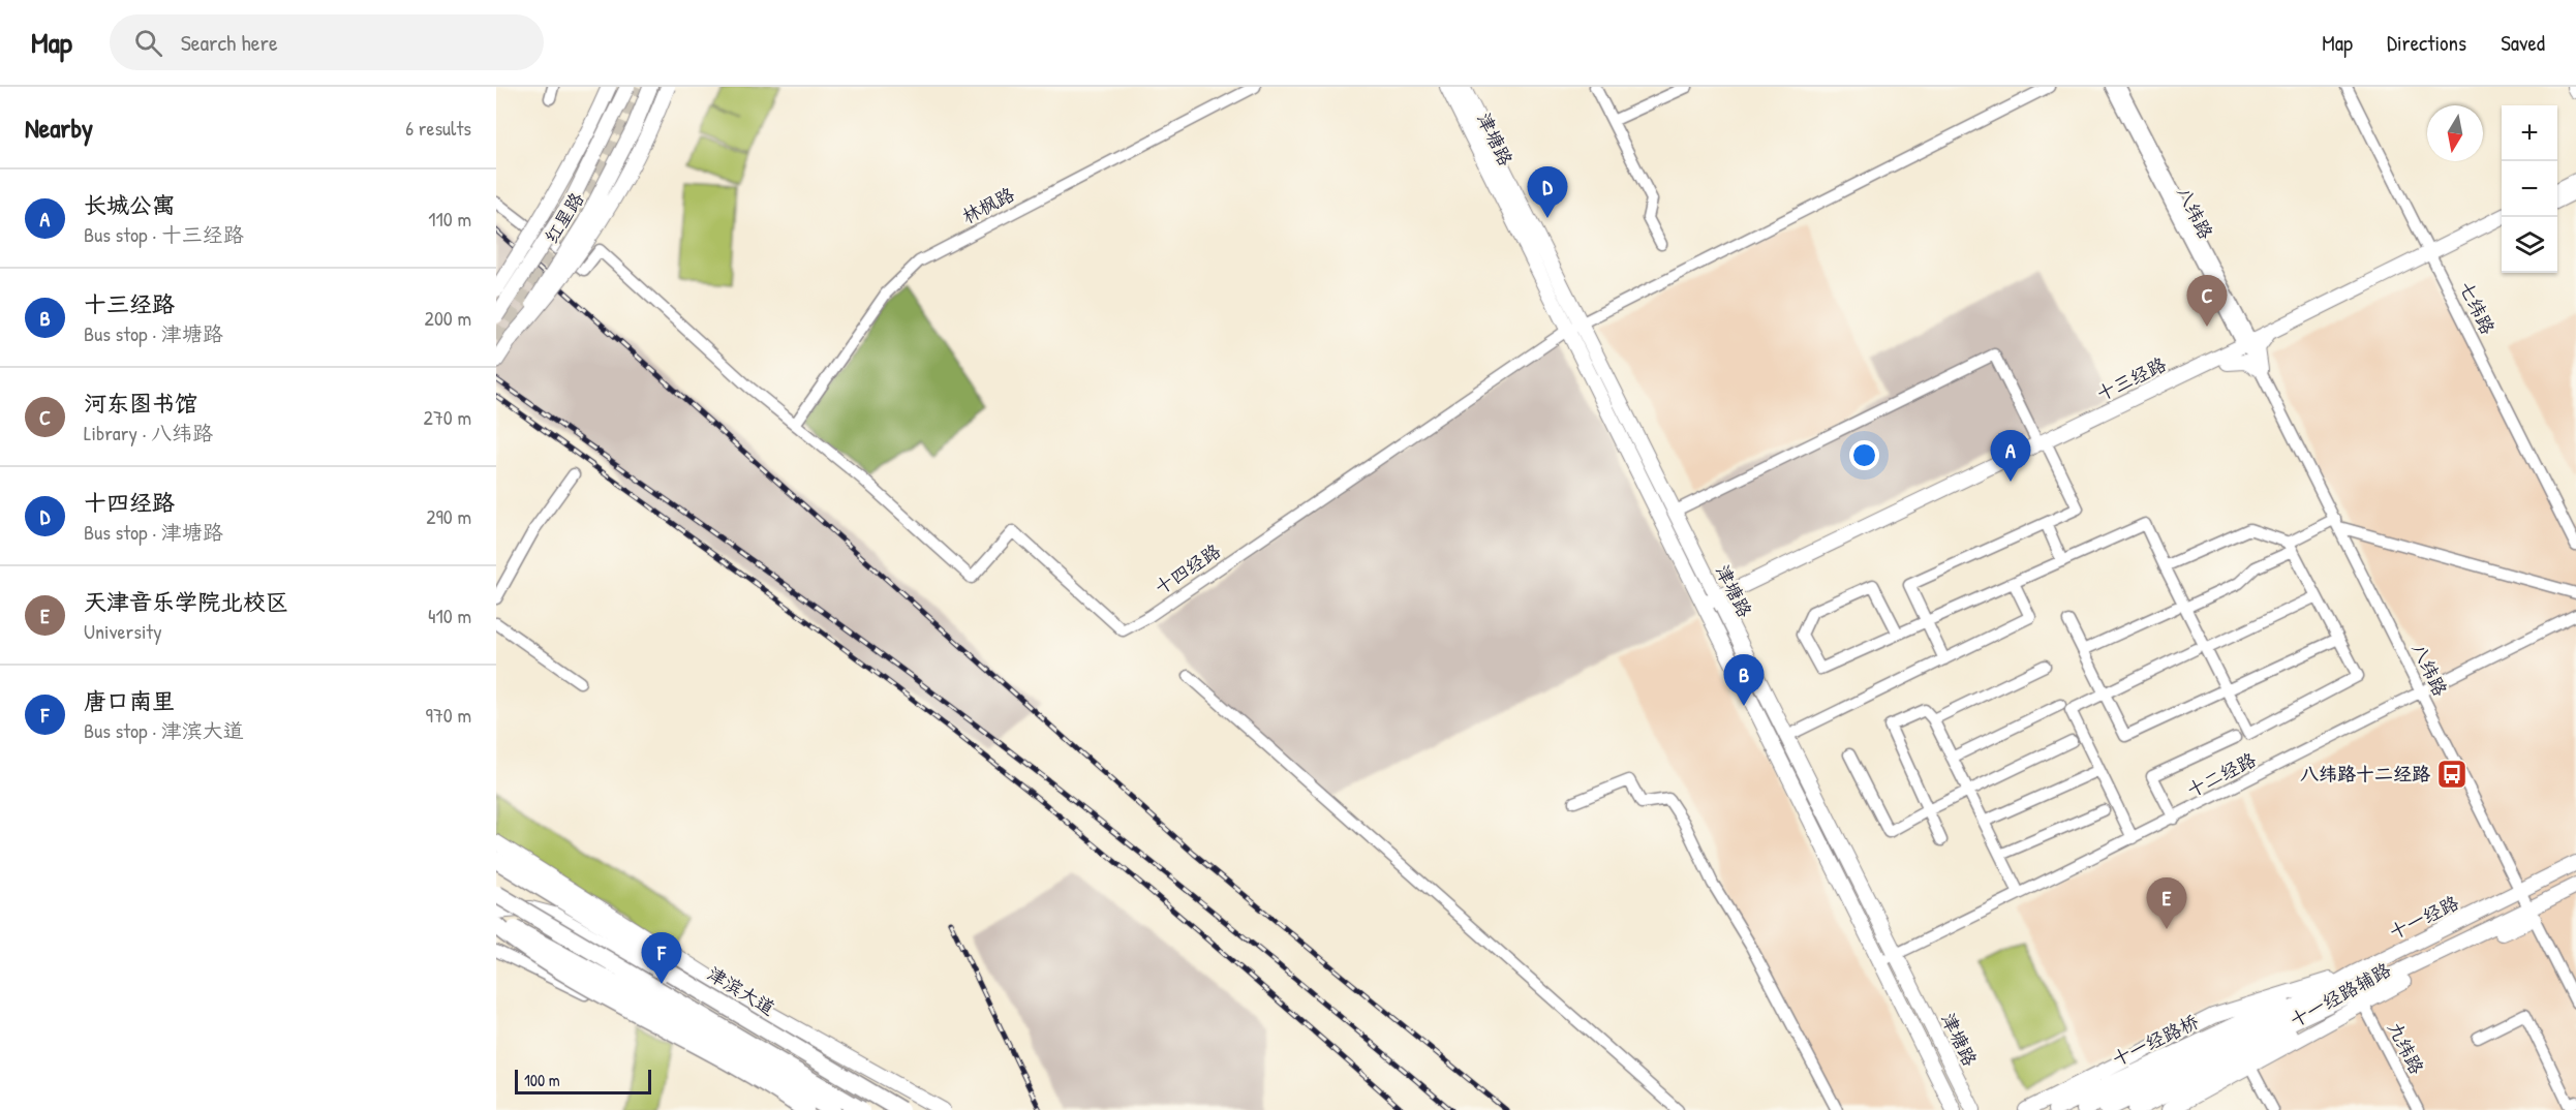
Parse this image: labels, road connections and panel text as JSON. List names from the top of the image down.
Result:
{
  "streets": {
    "highway": ["津滨大道"],
    "main road": [
      "津塘路",
      "红星路",
      "十三经路",
      "十一经路",
      "十一经路辅路",
      "十一经路桥"
    ],
    "street": [
      "林枫路",
      "八纬路",
      "七纬路",
      "十四经路",
      "十二经路",
      "九纬路"
    ]
  },
  "crossings": [
    ["津塘路", "十三经路"],
    ["津塘路", "十四经路"],
    ["津塘路", "十二经路"],
    ["林枫路", "十四经路"],
    ["八纬路", "十三经路"],
    ["八纬路", "十二经路"],
    ["八纬路", "十一经路"],
    ["八纬路", "十一经路辅路"],
    ["七纬路", "十三经路"],
    ["十一经路", "十一经路辅路"],
    ["十一经路", "十一经路桥"],
    ["十一经路辅路", "十一经路桥"],
    ["十一经路辅路", "九纬路"]
  ],
  "places": {
    "bus stop": ["八纬路十二经路"]
  },
  "scale_bar": "100 m",
  "north": "bottom",
  "page": {
    "header": "Map",
    "search": "Search here",
    "nav": ["Map", "Directions", "Saved"],
    "heading": ["Nearby", "6 results"],
    "map_buttons": ["+", "−"],
    "pins": [
      "D",
      "C",
      "A",
      "B",
      "E",
      "F"
    ],
    "list": [
      {
        "mark": "A",
        "name": "长城公寓",
        "note": "Bus stop · 十三经路",
        "value": "110 m"
      },
      {
        "mark": "B",
        "name": "十三经路",
        "note": "Bus stop · 津塘路",
        "value": "200 m"
      },
      {
        "mark": "C",
        "name": "河东图书馆",
        "note": "Library · 八纬路",
        "value": "270 m"
      },
      {
        "mark": "D",
        "name": "十四经路",
        "note": "Bus stop · 津塘路",
        "value": "290 m"
      },
      {
        "mark": "E",
        "name": "天津音乐学院北校区",
        "note": "University",
        "value": "410 m"
      },
      {
        "mark": "F",
        "name": "唐口南里",
        "note": "Bus stop · 津滨大道",
        "value": "970 m"
      }
    ],
    "scale": "100 m"
  }
}
